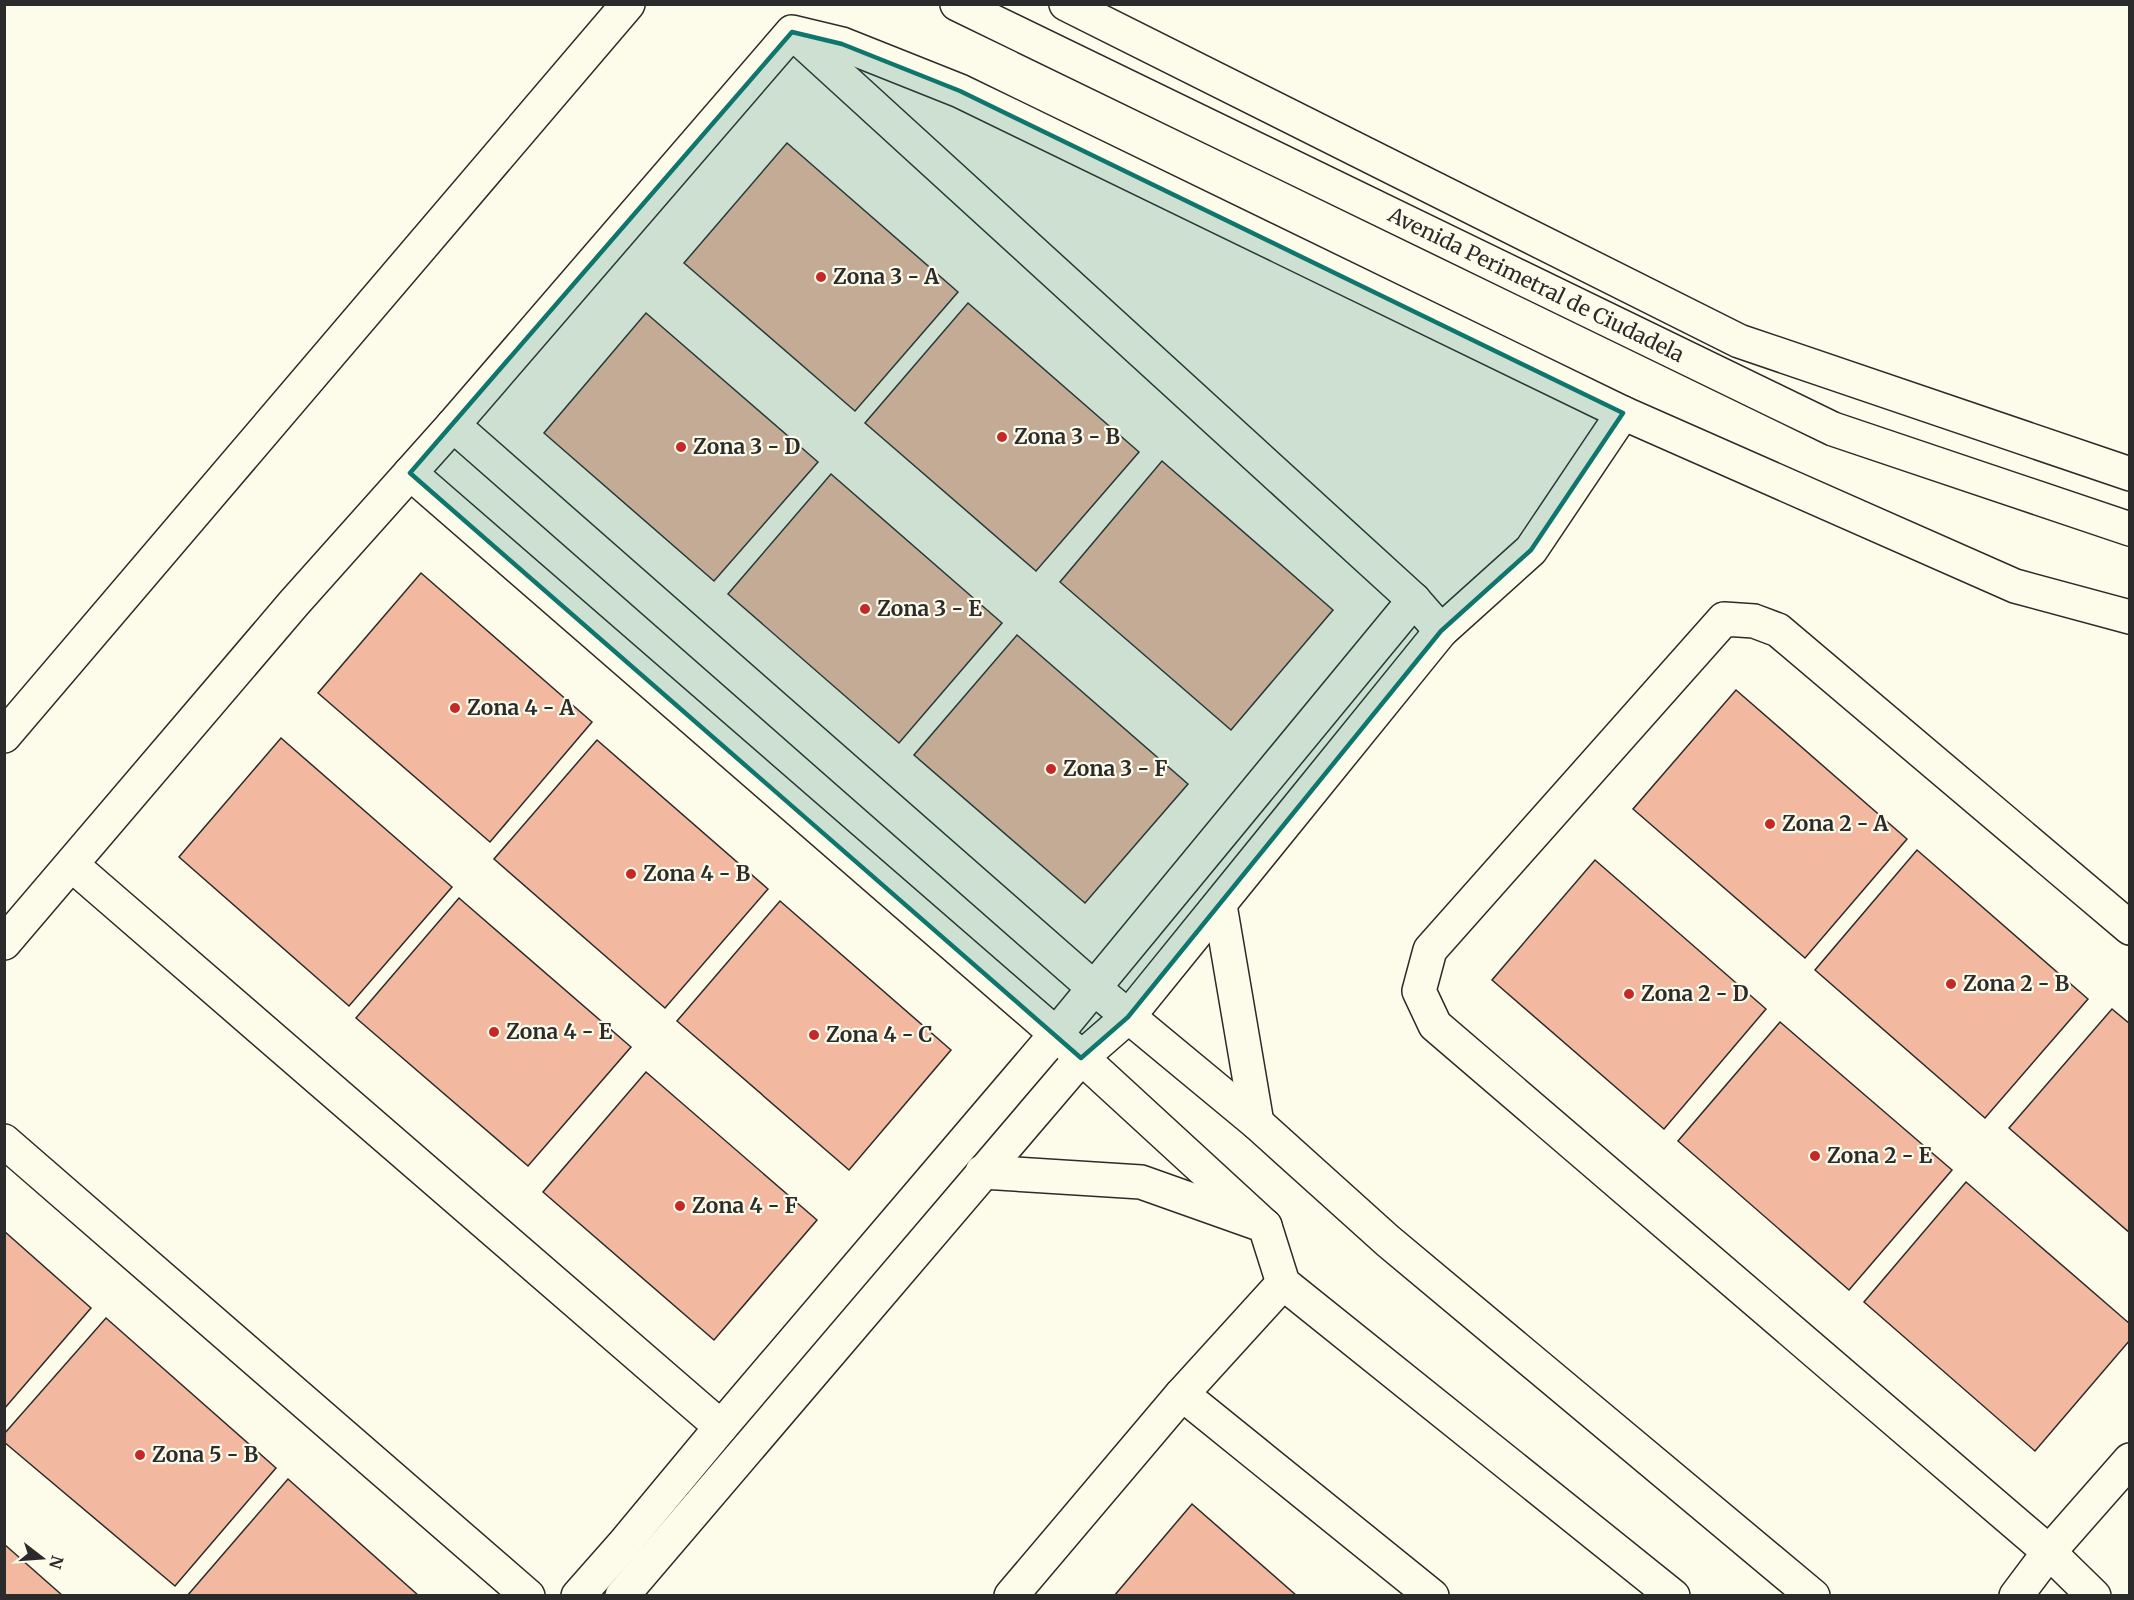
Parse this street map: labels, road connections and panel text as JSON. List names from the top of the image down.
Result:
{
  "streets": {
    "street": ["Avenida Perimetral de Ciudadela"]
  },
  "places": [
    "Zona 3 - A",
    "Zona 3 - B",
    "Zona 3 - D",
    "Zona 3 - E",
    "Zona 4 - A",
    "Zona 3 - F",
    "Zona 2 - A",
    "Zona 4 - B",
    "Zona 2 - B",
    "Zona 2 - D",
    "Zona 4 - E",
    "Zona 4 - C",
    "Zona 2 - E",
    "Zona 4 - F",
    "Zona 5 - B"
  ],
  "north": "right"
}
